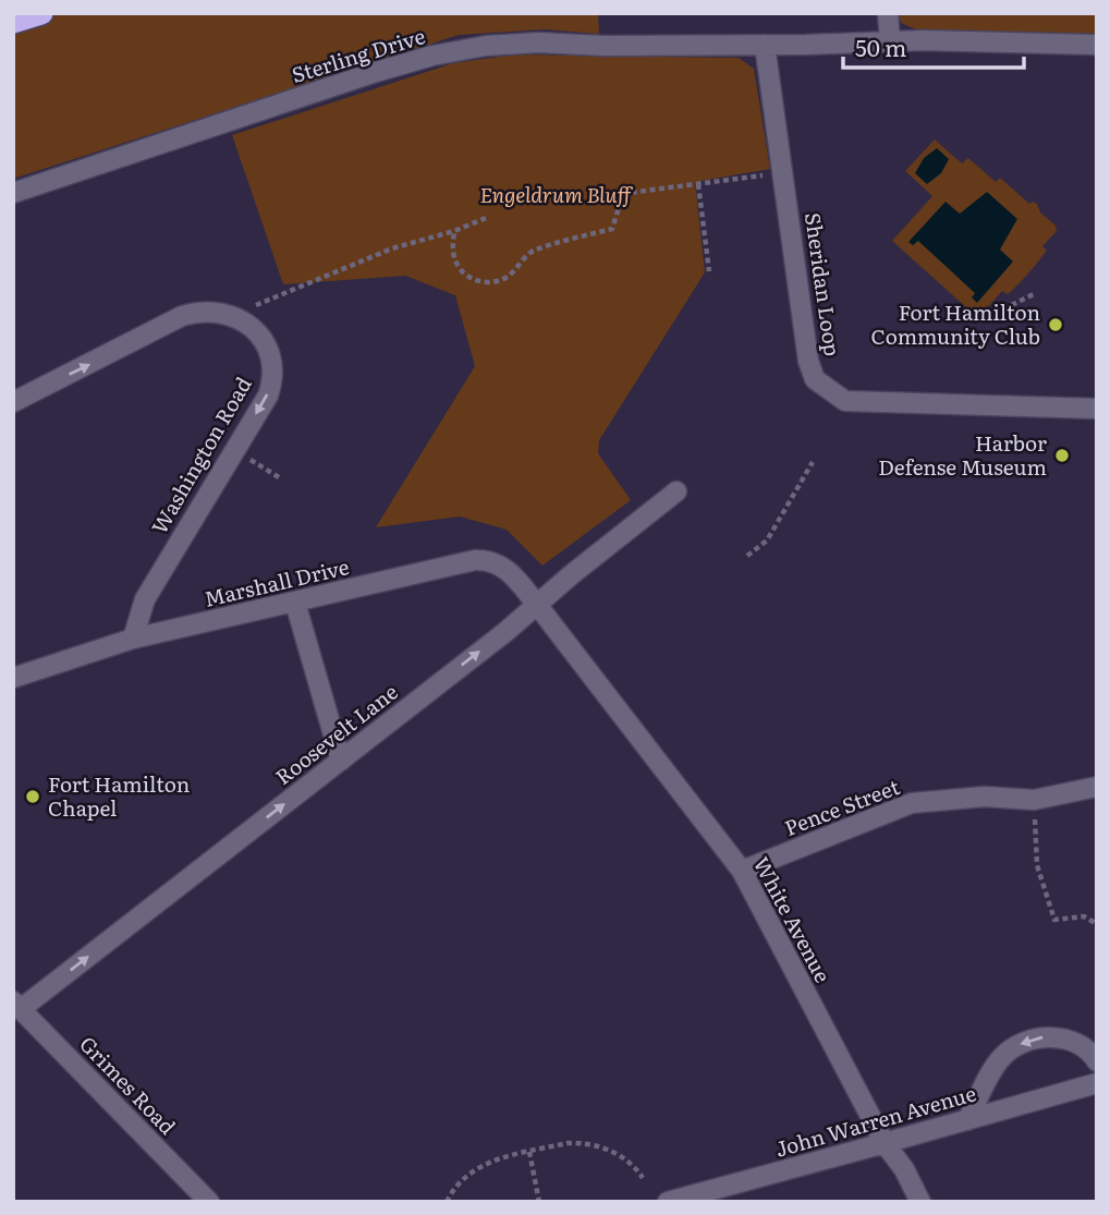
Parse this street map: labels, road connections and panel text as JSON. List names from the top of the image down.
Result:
{
  "streets": {
    "street": [
      "Sterling Drive",
      "Sheridan Loop",
      "Washington Road",
      "Marshall Drive",
      "Roosevelt Lane",
      "Pence Street",
      "White Avenue",
      "Grimes Road",
      "John Warren Avenue"
    ]
  },
  "crossings": [
    ["Sterling Drive", "Sheridan Loop"],
    ["Washington Road", "Marshall Drive"],
    ["Marshall Drive", "Roosevelt Lane"],
    ["Marshall Drive", "White Avenue"],
    ["Roosevelt Lane", "White Avenue"],
    ["Roosevelt Lane", "Grimes Road"],
    ["Pence Street", "White Avenue"],
    ["White Avenue", "John Warren Avenue"]
  ],
  "one_way": ["Roosevelt Lane"],
  "parks": ["Engeldrum Bluff"],
  "places": ["Fort Hamilton Community Club", "Harbor Defense Museum", "Fort Hamilton Chapel"],
  "scale_bar": "50 m"
}
